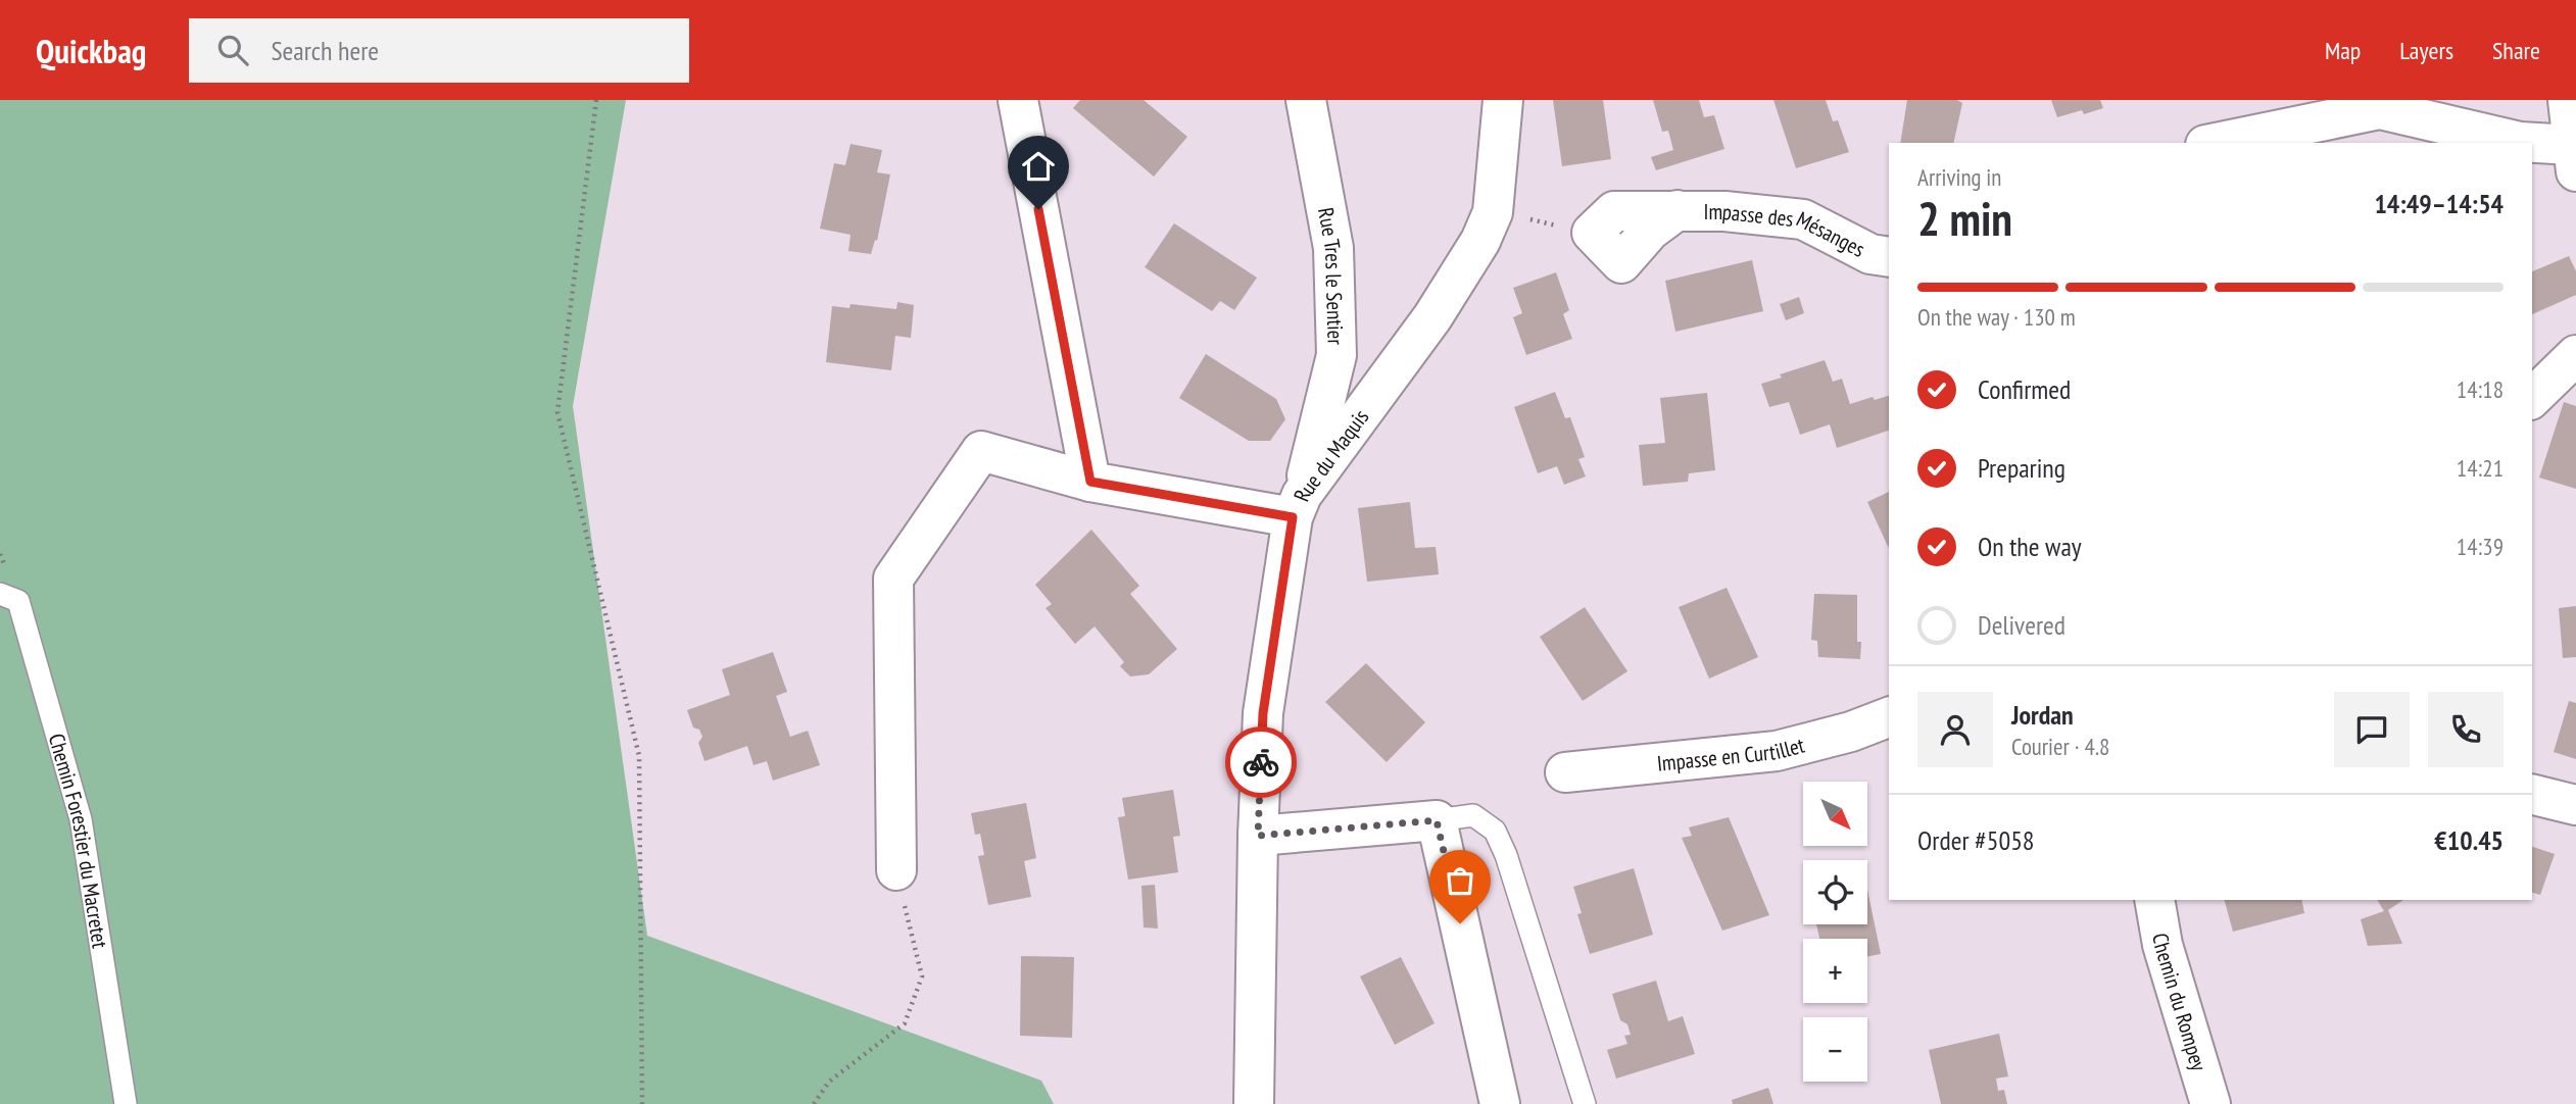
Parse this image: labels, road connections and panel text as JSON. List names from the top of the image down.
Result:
{
  "streets": {
    "street": [
      "Impasse des Mésanges",
      "Rue Tres le Sentier",
      "Rue du Maquis",
      "Impasse en Curtillet",
      "Chemin du Rompey"
    ],
    "lane": ["Chemin Forestier du Macretet"]
  },
  "crossings": [
    ["Rue Tres le Sentier", "Rue du Maquis"]
  ],
  "north": "bottom right",
  "page": {
    "header": "Quickbag",
    "search": "Search here",
    "nav": ["Map", "Layers", "Share"],
    "heading": ["2 min", "Arriving in", "14:49–14:54"],
    "panel": [
      "Jordan",
      "Courier · 4.8",
      "Order #5058",
      "€10.45"
    ],
    "bar": "On the way · 130 m",
    "list": [
      ["Confirmed", "14:18"],
      ["Preparing", "14:21"],
      ["On the way", "14:39"],
      "Delivered"
    ],
    "map_buttons": ["+", "−"]
  }
}
